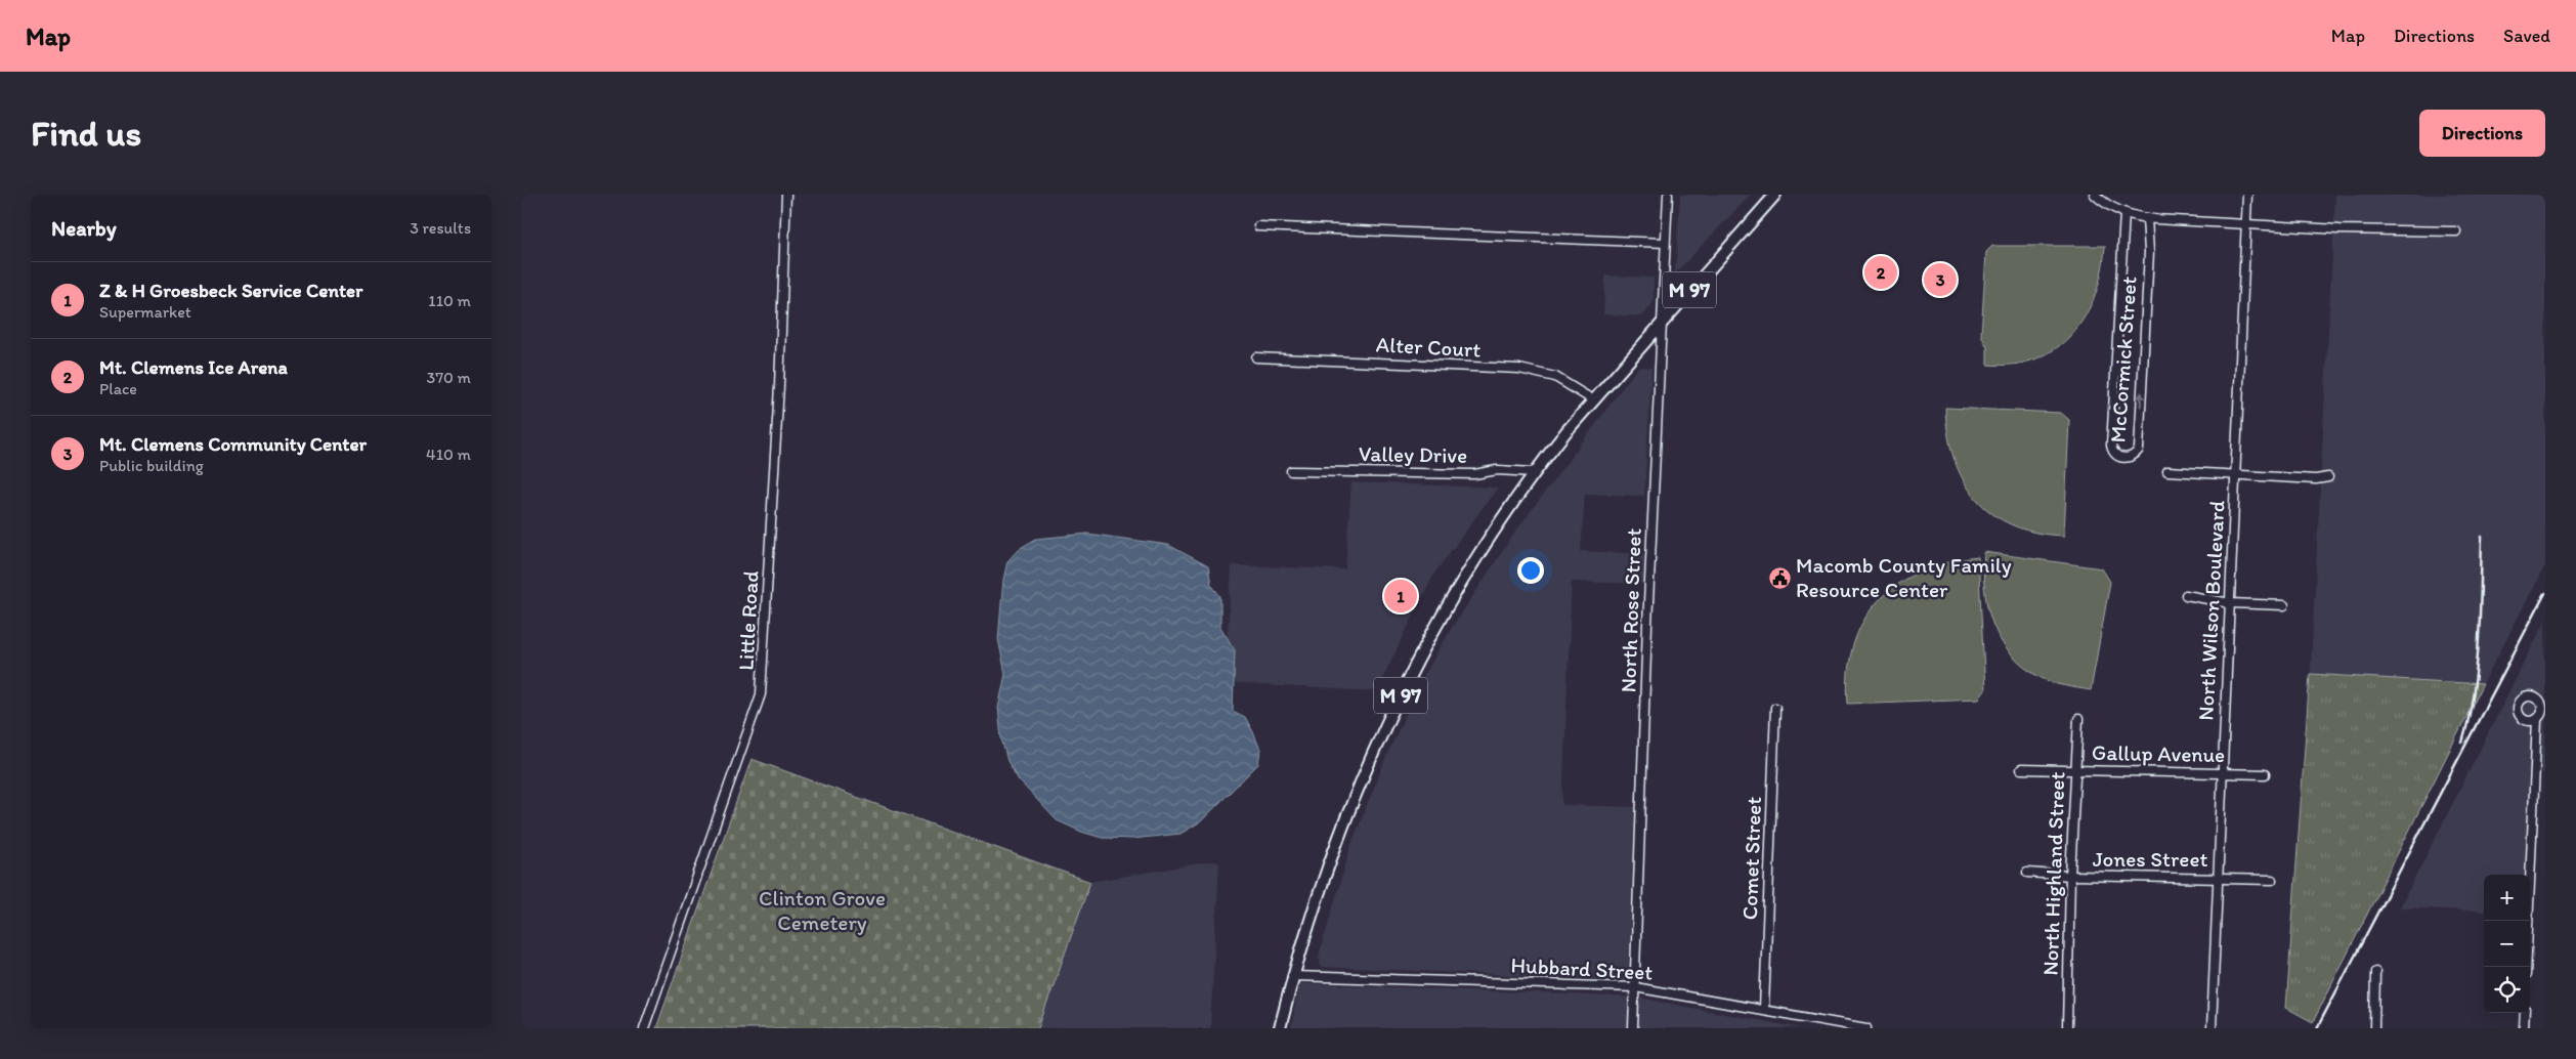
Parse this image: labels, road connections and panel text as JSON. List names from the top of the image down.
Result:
{
  "streets": {
    "main road": ["M 97"],
    "street": [
      "Alter Court",
      "McCormick Street",
      "Valley Drive",
      "North Rose Street",
      "North Wilson Boulevard",
      "Little Road",
      "Gallup Avenue",
      "Comet Street",
      "Jones Street",
      "North Highland Street",
      "Hubbard Street"
    ]
  },
  "crossings": [
    ["M 97", "Alter Court"],
    ["M 97", "Valley Drive"],
    ["M 97", "North Rose Street"],
    ["M 97", "Hubbard Street"],
    ["North Rose Street", "Hubbard Street"],
    ["North Wilson Boulevard", "Gallup Avenue"],
    ["North Wilson Boulevard", "Jones Street"],
    ["Gallup Avenue", "North Highland Street"],
    ["Comet Street", "Hubbard Street"],
    ["Jones Street", "North Highland Street"]
  ],
  "parks": ["Clinton Grove Cemetery"],
  "places": {
    "public building": ["Macomb County Family Resource Center"]
  },
  "page": {
    "header": "Map",
    "nav": ["Map", "Directions", "Saved"],
    "buttons": "Directions",
    "title": "Find us",
    "heading": ["Nearby", "3 results"],
    "pins": ["2", "3", "1"],
    "list": [
      {
        "mark": "1",
        "name": "Z & H Groesbeck Service Center",
        "note": "Supermarket",
        "value": "110 m"
      },
      {
        "mark": "2",
        "name": "Mt. Clemens Ice Arena",
        "note": "Place",
        "value": "370 m"
      },
      {
        "mark": "3",
        "name": "Mt. Clemens Community Center",
        "note": "Public building",
        "value": "410 m"
      }
    ],
    "map_buttons": ["+", "−"]
  }
}
